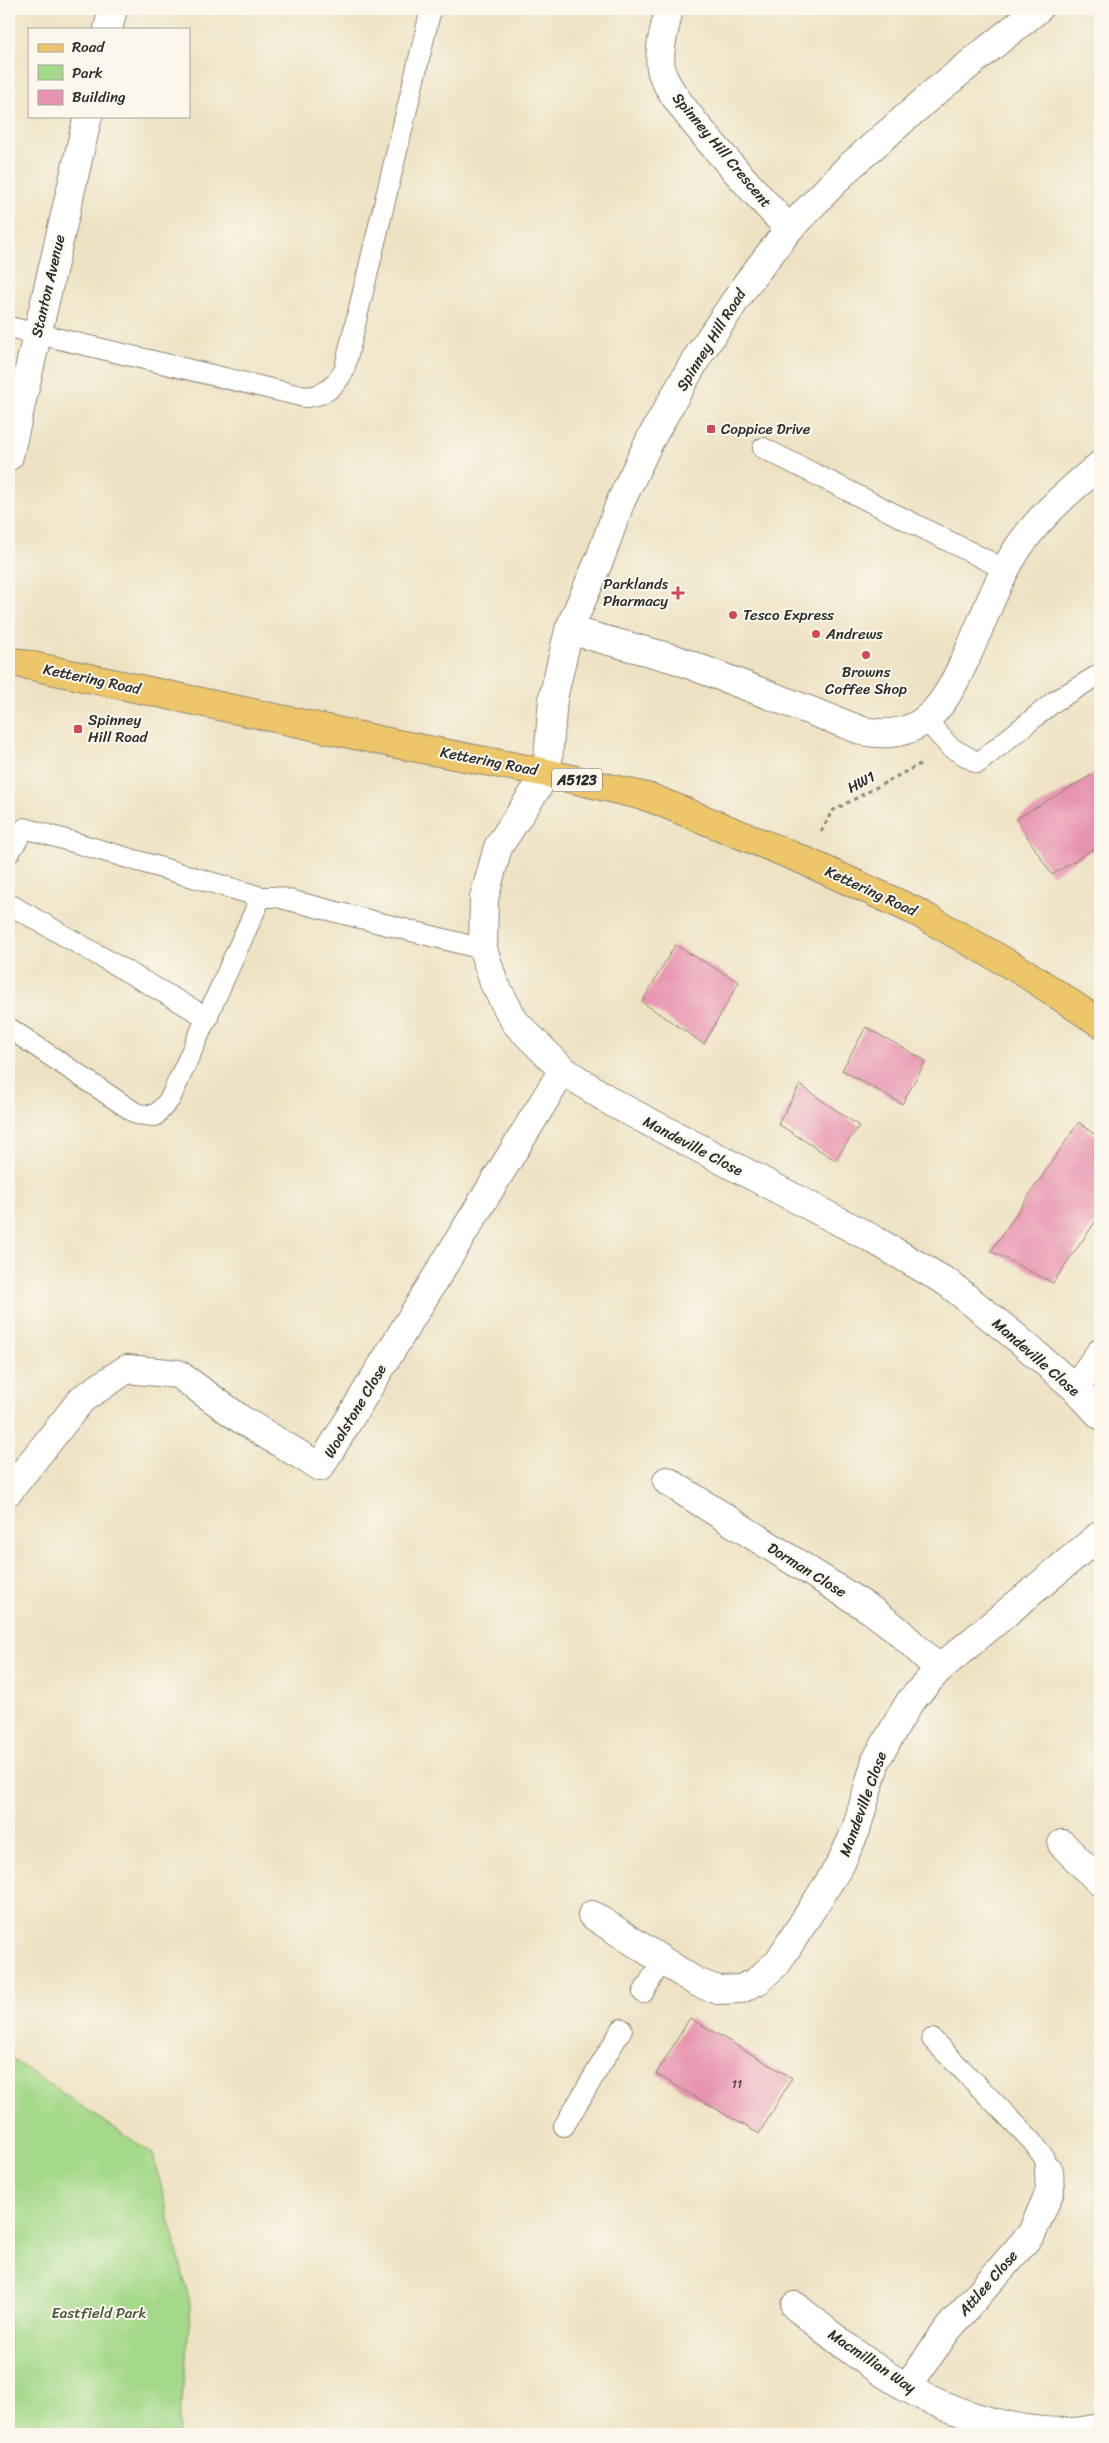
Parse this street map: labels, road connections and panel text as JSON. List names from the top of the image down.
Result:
{
  "streets": {
    "main road": ["Kettering Road", "A5123"],
    "street": [
      "Spinney Hill Crescent",
      "Stanton Avenue",
      "Spinney Hill Road",
      "Mandeville Close",
      "Woolstone Close",
      "Dorman Close",
      "Attlee Close",
      "Macmillian Way"
    ],
    "path": ["HW1"]
  },
  "crossings": [
    ["Spinney Hill Crescent", "Spinney Hill Road"],
    ["Spinney Hill Road", "Kettering Road"],
    ["Spinney Hill Road", "Mandeville Close"],
    ["Kettering Road", "HW1"],
    ["Kettering Road", "Mandeville Close"],
    ["Mandeville Close", "Woolstone Close"],
    ["Mandeville Close", "Dorman Close"],
    ["Attlee Close", "Macmillian Way"]
  ],
  "parks": ["Eastfield Park"],
  "places": {
    "transit": ["Coppice Drive", "Spinney Hill Road"],
    "health": ["Parklands Pharmacy"],
    "other": ["Tesco Express", "Andrews", "Browns Coffee Shop"]
  },
  "house_numbers": ["11"],
  "legend": ["Road", "Park", "Building"]
}
